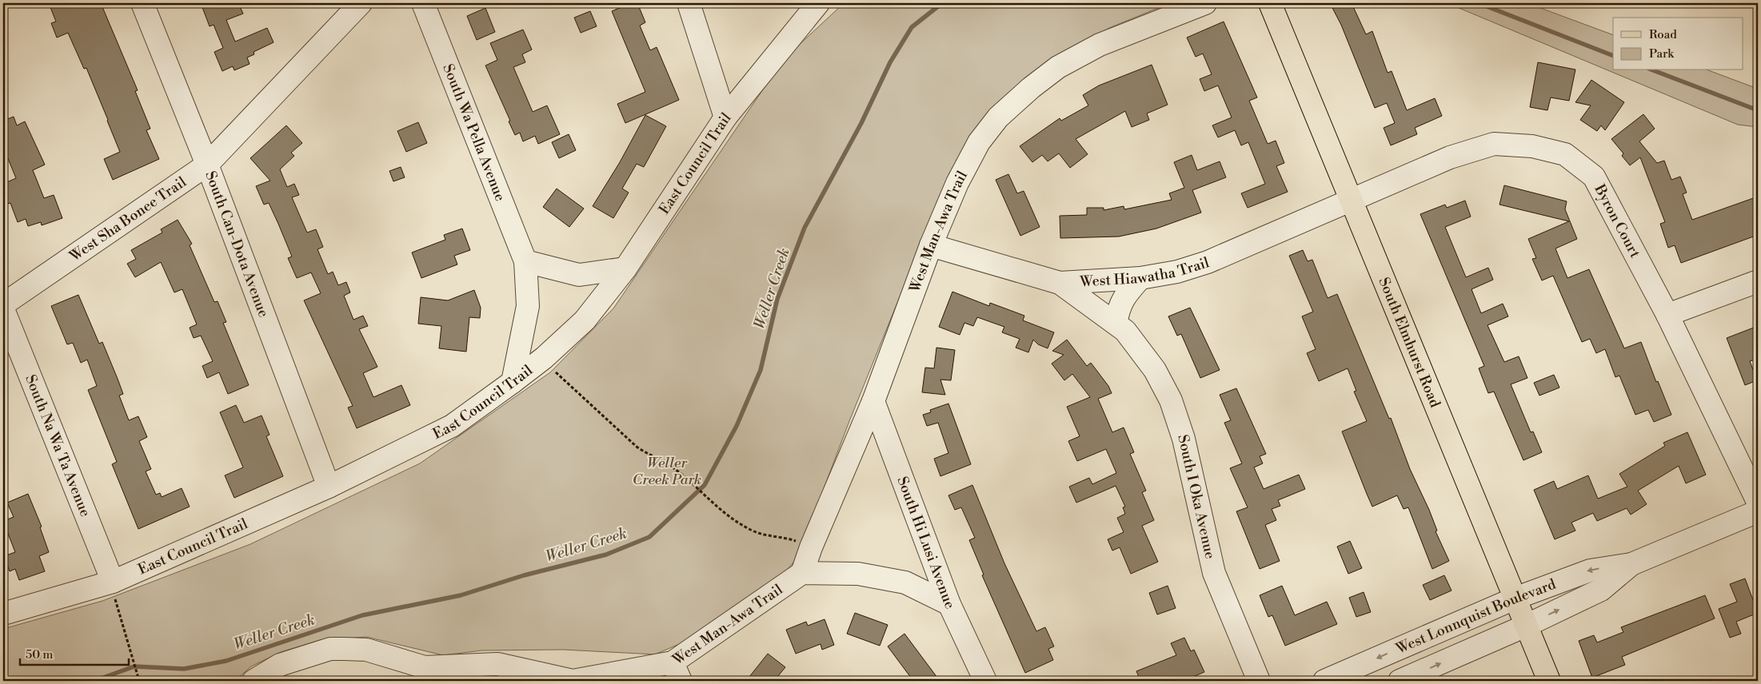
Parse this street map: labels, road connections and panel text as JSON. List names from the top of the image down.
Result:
{
  "streets": {
    "main road": ["South Elmhurst Road"],
    "street": [
      "South Wa Pella Avenue",
      "East Council Trail",
      "West Sha Bonee Trail",
      "Byron Court",
      "West Man-Awa Trail",
      "South Can-Dota Avenue",
      "West Hiawatha Trail",
      "South Na Wa Ta Avenue",
      "South I Oka Avenue",
      "South Hi Lusi Avenue",
      "West Lonnquist Boulevard"
    ]
  },
  "crossings": [
    ["South Wa Pella Avenue", "East Council Trail"],
    ["East Council Trail", "South Can-Dota Avenue"],
    ["East Council Trail", "South Na Wa Ta Avenue"],
    ["West Sha Bonee Trail", "South Can-Dota Avenue"],
    ["Byron Court", "West Hiawatha Trail"],
    ["Byron Court", "South Elmhurst Road"],
    ["West Man-Awa Trail", "West Hiawatha Trail"],
    ["West Man-Awa Trail", "South Hi Lusi Avenue"],
    ["West Hiawatha Trail", "South Elmhurst Road"],
    ["West Hiawatha Trail", "South I Oka Avenue"],
    ["South Elmhurst Road", "West Lonnquist Boulevard"]
  ],
  "water": ["Weller Creek"],
  "parks": ["Weller Creek Park"],
  "legend": ["Road", "Park"],
  "scale_bar": "50 m"
}
